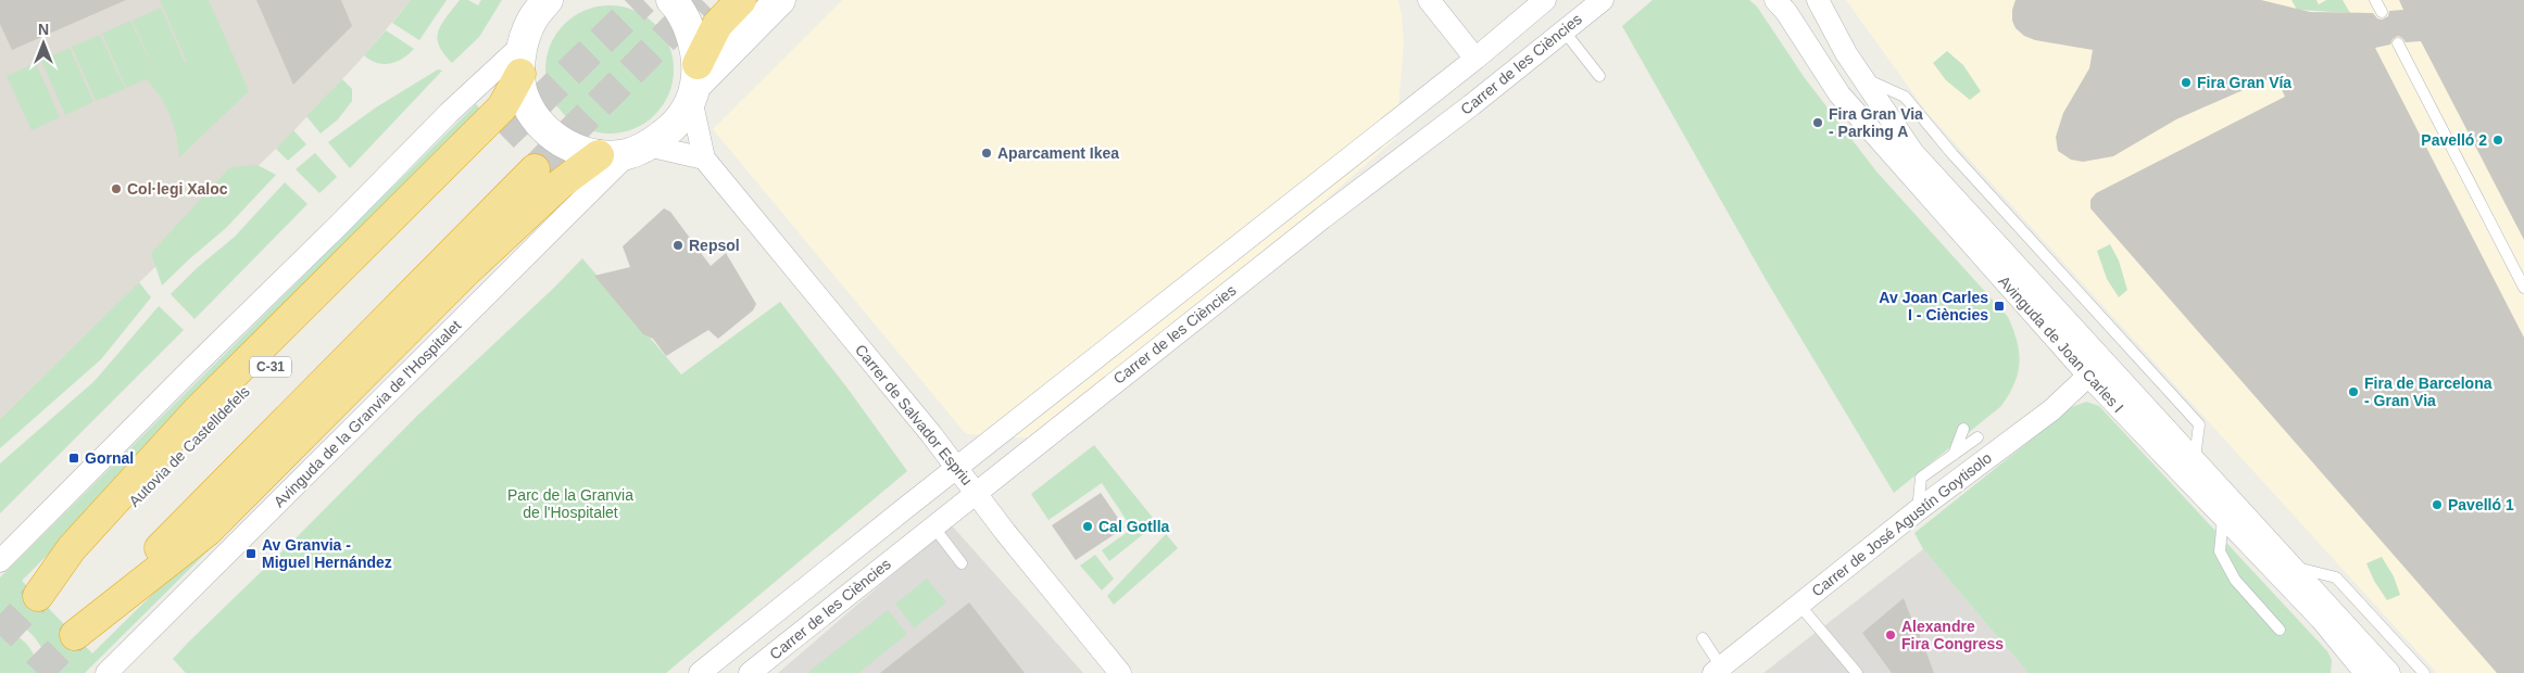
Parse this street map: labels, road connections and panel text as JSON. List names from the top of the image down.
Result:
{
  "streets": {
    "highway": ["C-31", "Autovia de Castelldefels"],
    "street": [
      "Carrer de les Ciències",
      "Avinguda de Joan Carles I",
      "Avinguda de la Granvia de l'Hospitalet",
      "Carrer de Salvador Espriu",
      "Carrer de José Agustín Goytisolo"
    ]
  },
  "crossings": [
    ["Carrer de les Ciències", "Carrer de Salvador Espriu"],
    ["Avinguda de Joan Carles I", "Carrer de José Agustín Goytisolo"]
  ],
  "parks": ["Parc de la Granvia de l'Hospitalet"],
  "places": {
    "other": [
      "Fira Gran Vía",
      "Fira Gran Via - Parking A",
      "Pavelló 2",
      "Aparcament Ikea",
      "Col·legi Xaloc",
      "Repsol",
      "Fira de Barcelona - Gran Via",
      "Pavelló 1",
      "Cal Gotlla",
      "Alexandre Fira Congress"
    ],
    "transit": ["Av Joan Carles I - Ciències", "Gornal", "Av Granvia - Miguel Hernández"]
  },
  "north": "top"
}
